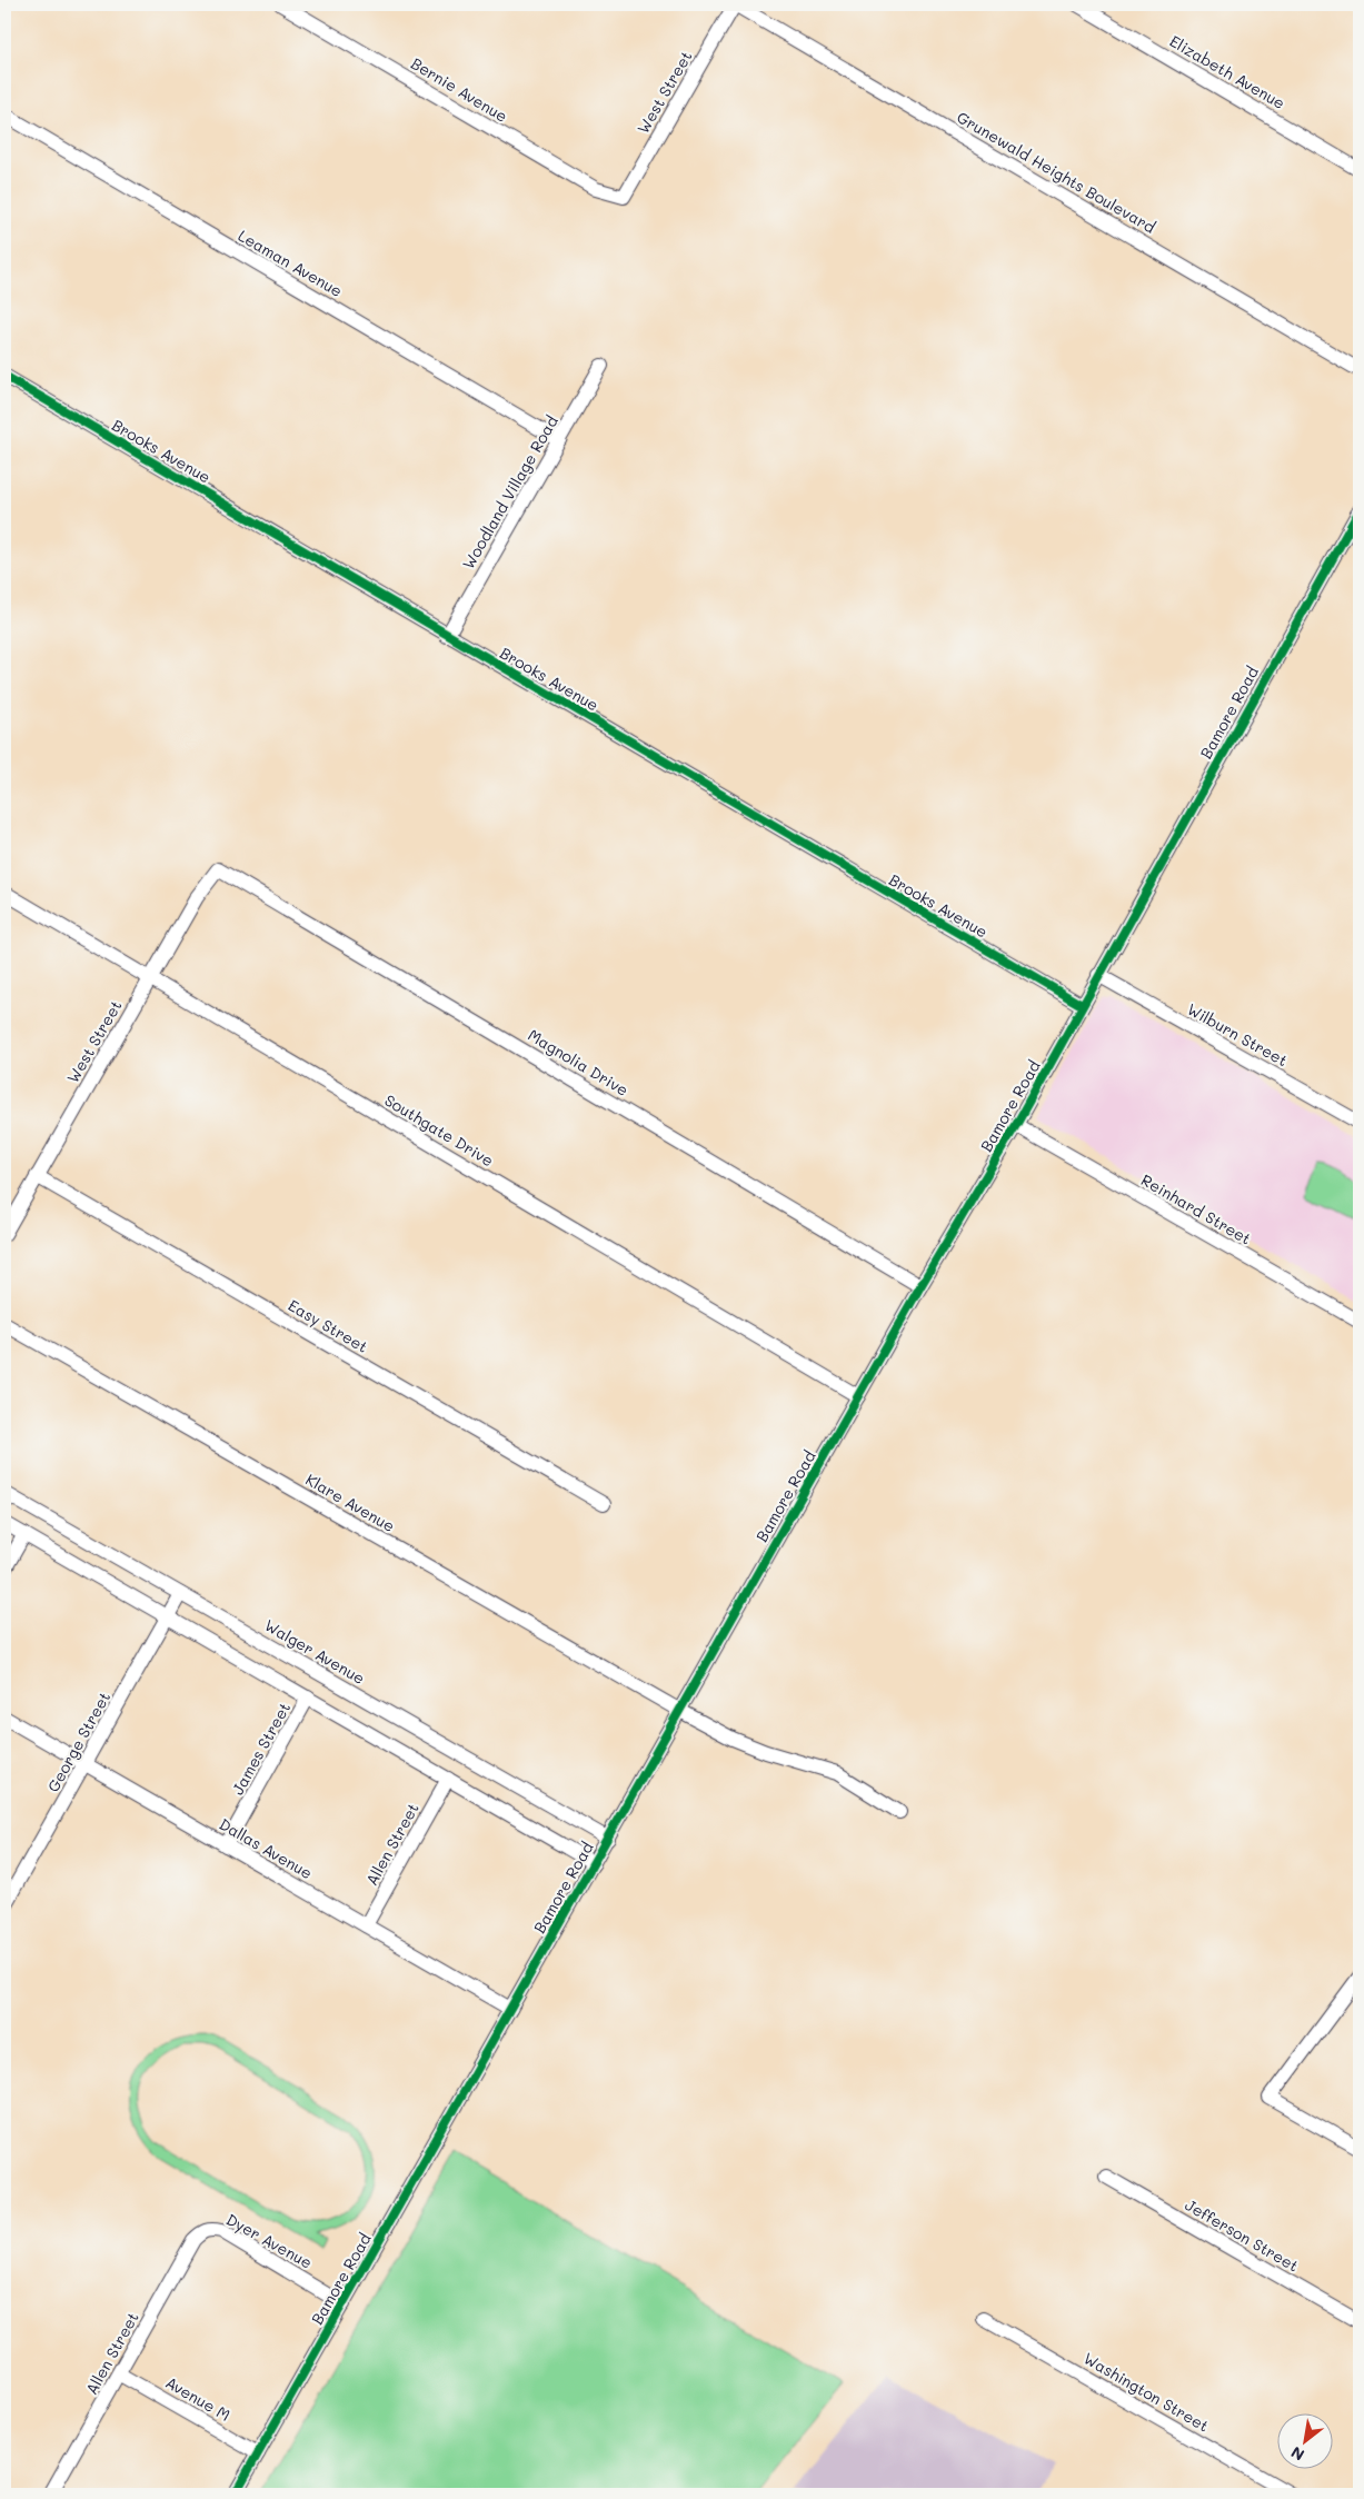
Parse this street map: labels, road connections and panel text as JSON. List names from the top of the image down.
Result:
{
  "streets": {
    "street": [
      "Elizabeth Avenue",
      "Bernie Avenue",
      "West Street",
      "Grunewald Heights Boulevard",
      "Leaman Avenue",
      "Brooks Avenue",
      "Woodland Village Road",
      "Bamore Road",
      "Wilburn Street",
      "Magnolia Drive",
      "Southgate Drive",
      "Reinhard Street",
      "Easy Street",
      "Klare Avenue",
      "Walger Avenue",
      "George Street",
      "James Street",
      "Allen Street",
      "Dallas Avenue",
      "Jefferson Street",
      "Dyer Avenue",
      "Washington Street",
      "Avenue M"
    ]
  },
  "crossings": [
    ["Bernie Avenue", "West Street"],
    ["West Street", "Grunewald Heights Boulevard"],
    ["West Street", "Magnolia Drive"],
    ["West Street", "Southgate Drive"],
    ["West Street", "Easy Street"],
    ["Leaman Avenue", "Woodland Village Road"],
    ["Brooks Avenue", "Woodland Village Road"],
    ["Brooks Avenue", "Bamore Road"],
    ["Bamore Road", "Wilburn Street"],
    ["Bamore Road", "Magnolia Drive"],
    ["Bamore Road", "Southgate Drive"],
    ["Bamore Road", "Reinhard Street"],
    ["Bamore Road", "Klare Avenue"],
    ["Bamore Road", "Walger Avenue"],
    ["Bamore Road", "Dallas Avenue"],
    ["Bamore Road", "Dyer Avenue"],
    ["Bamore Road", "Avenue M"],
    ["Walger Avenue", "George Street"],
    ["George Street", "Dallas Avenue"],
    ["James Street", "Dallas Avenue"],
    ["Allen Street", "Dallas Avenue"],
    ["Allen Street", "Dyer Avenue"],
    ["Allen Street", "Avenue M"]
  ],
  "north": "bottom left"
}
